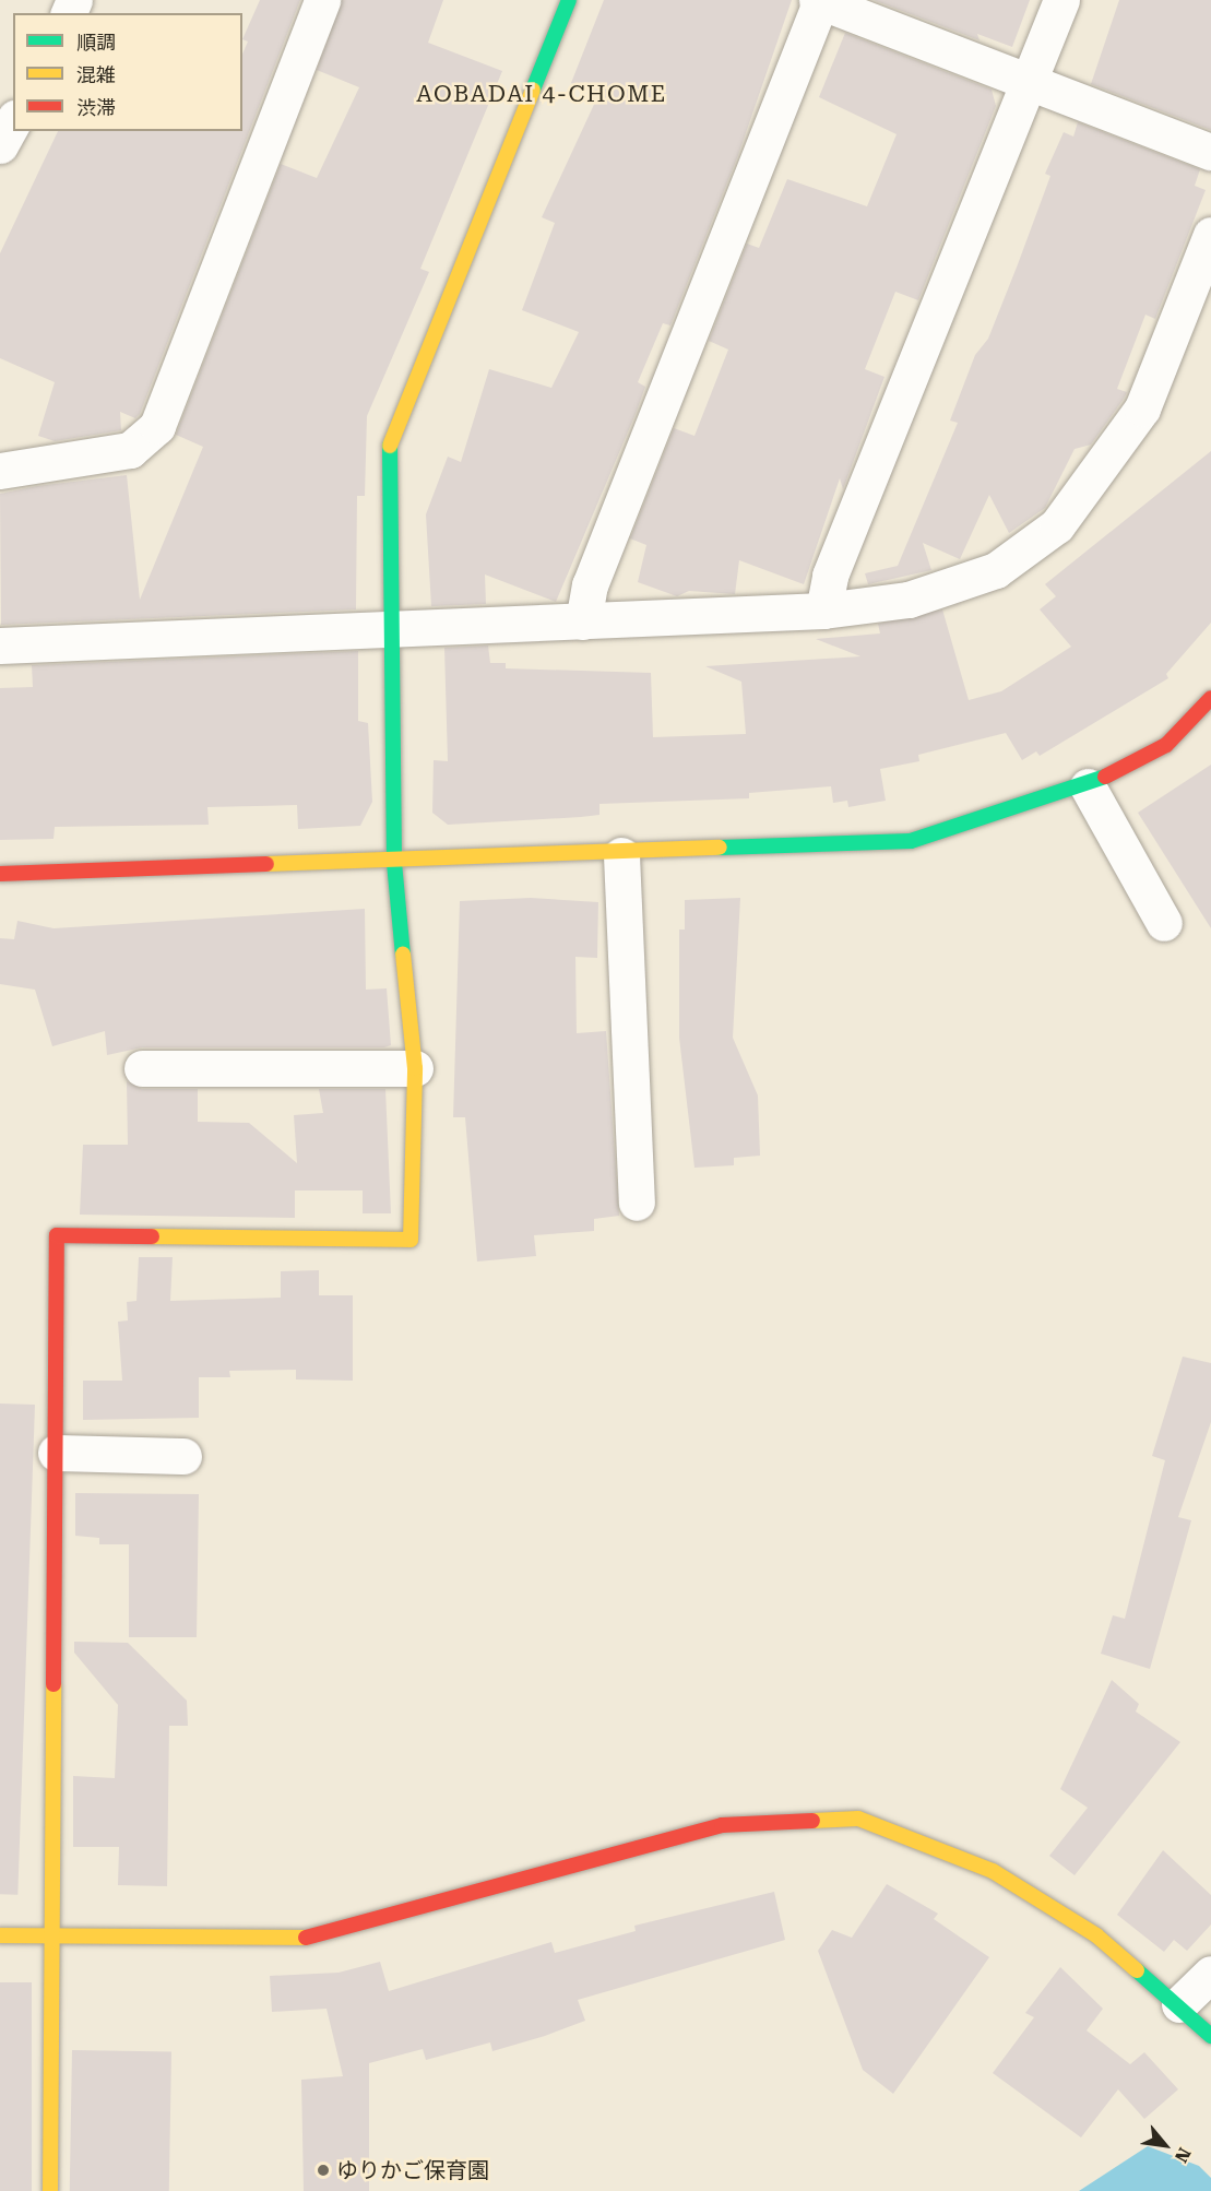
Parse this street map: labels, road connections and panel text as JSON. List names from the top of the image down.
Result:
{
  "districts": ["AOBADAI 4-CHOME"],
  "places": ["ゆりかご保育園"],
  "legend": ["順調", "混雑", "渋滞"],
  "north": "bottom right"
}
